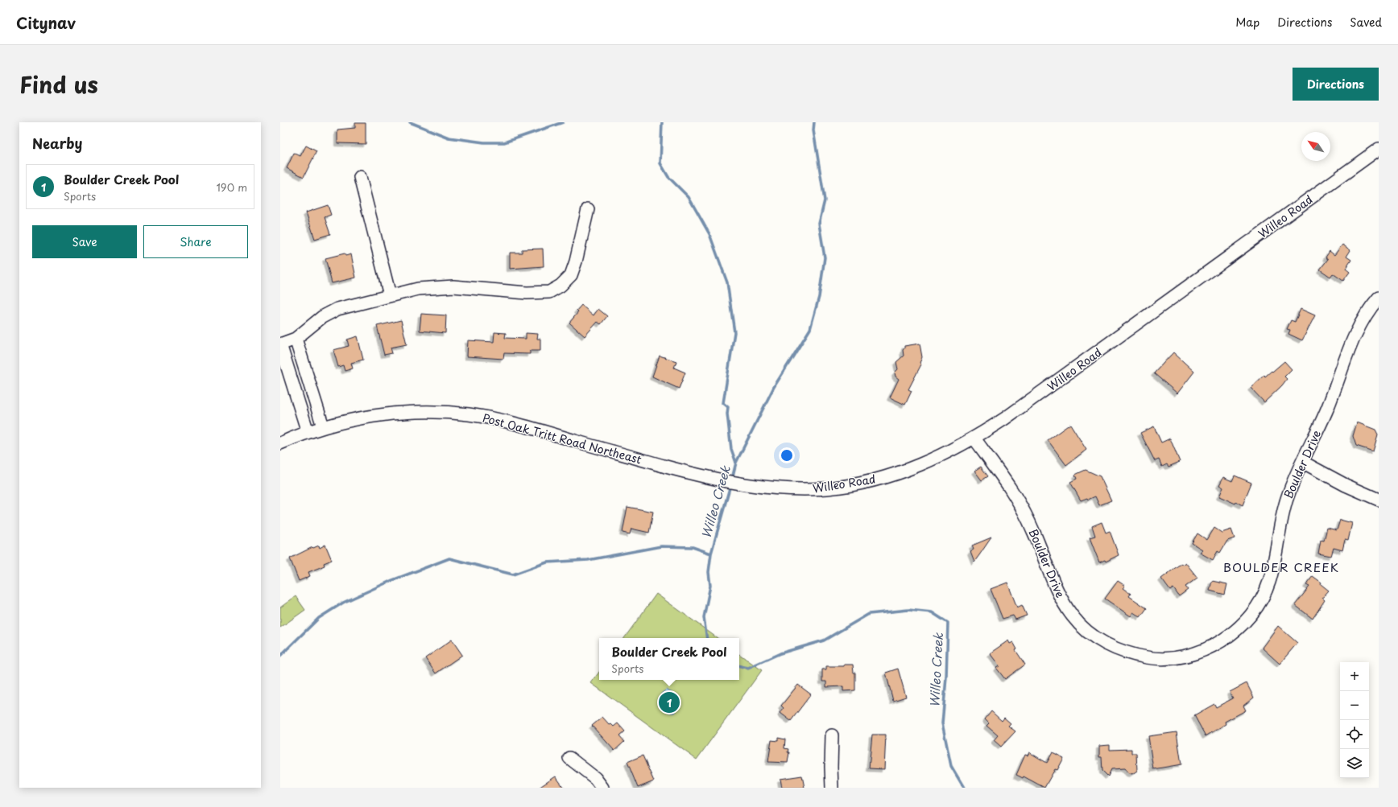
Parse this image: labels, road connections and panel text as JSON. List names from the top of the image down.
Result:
{
  "streets": {
    "street": ["Willeo Road", "Post Oak Tritt Road Northeast", "Boulder Drive"]
  },
  "crossings": [
    ["Willeo Road", "Post Oak Tritt Road Northeast"],
    ["Willeo Road", "Boulder Drive"]
  ],
  "districts": ["BOULDER CREEK"],
  "water": ["Willeo Creek"],
  "north": "top left",
  "page": {
    "header": "Citynav",
    "nav": ["Map", "Directions", "Saved"],
    "title": "Find us",
    "buttons": [
      "Directions",
      ["Save", "Share"]
    ],
    "heading": "Nearby",
    "list": [
      {
        "mark": "1",
        "name": "Boulder Creek Pool",
        "note": "Sports",
        "value": "190 m"
      }
    ],
    "popup": ["Boulder Creek Pool", "Sports"],
    "map_buttons": ["+", "−"],
    "pins": "1"
  }
}
